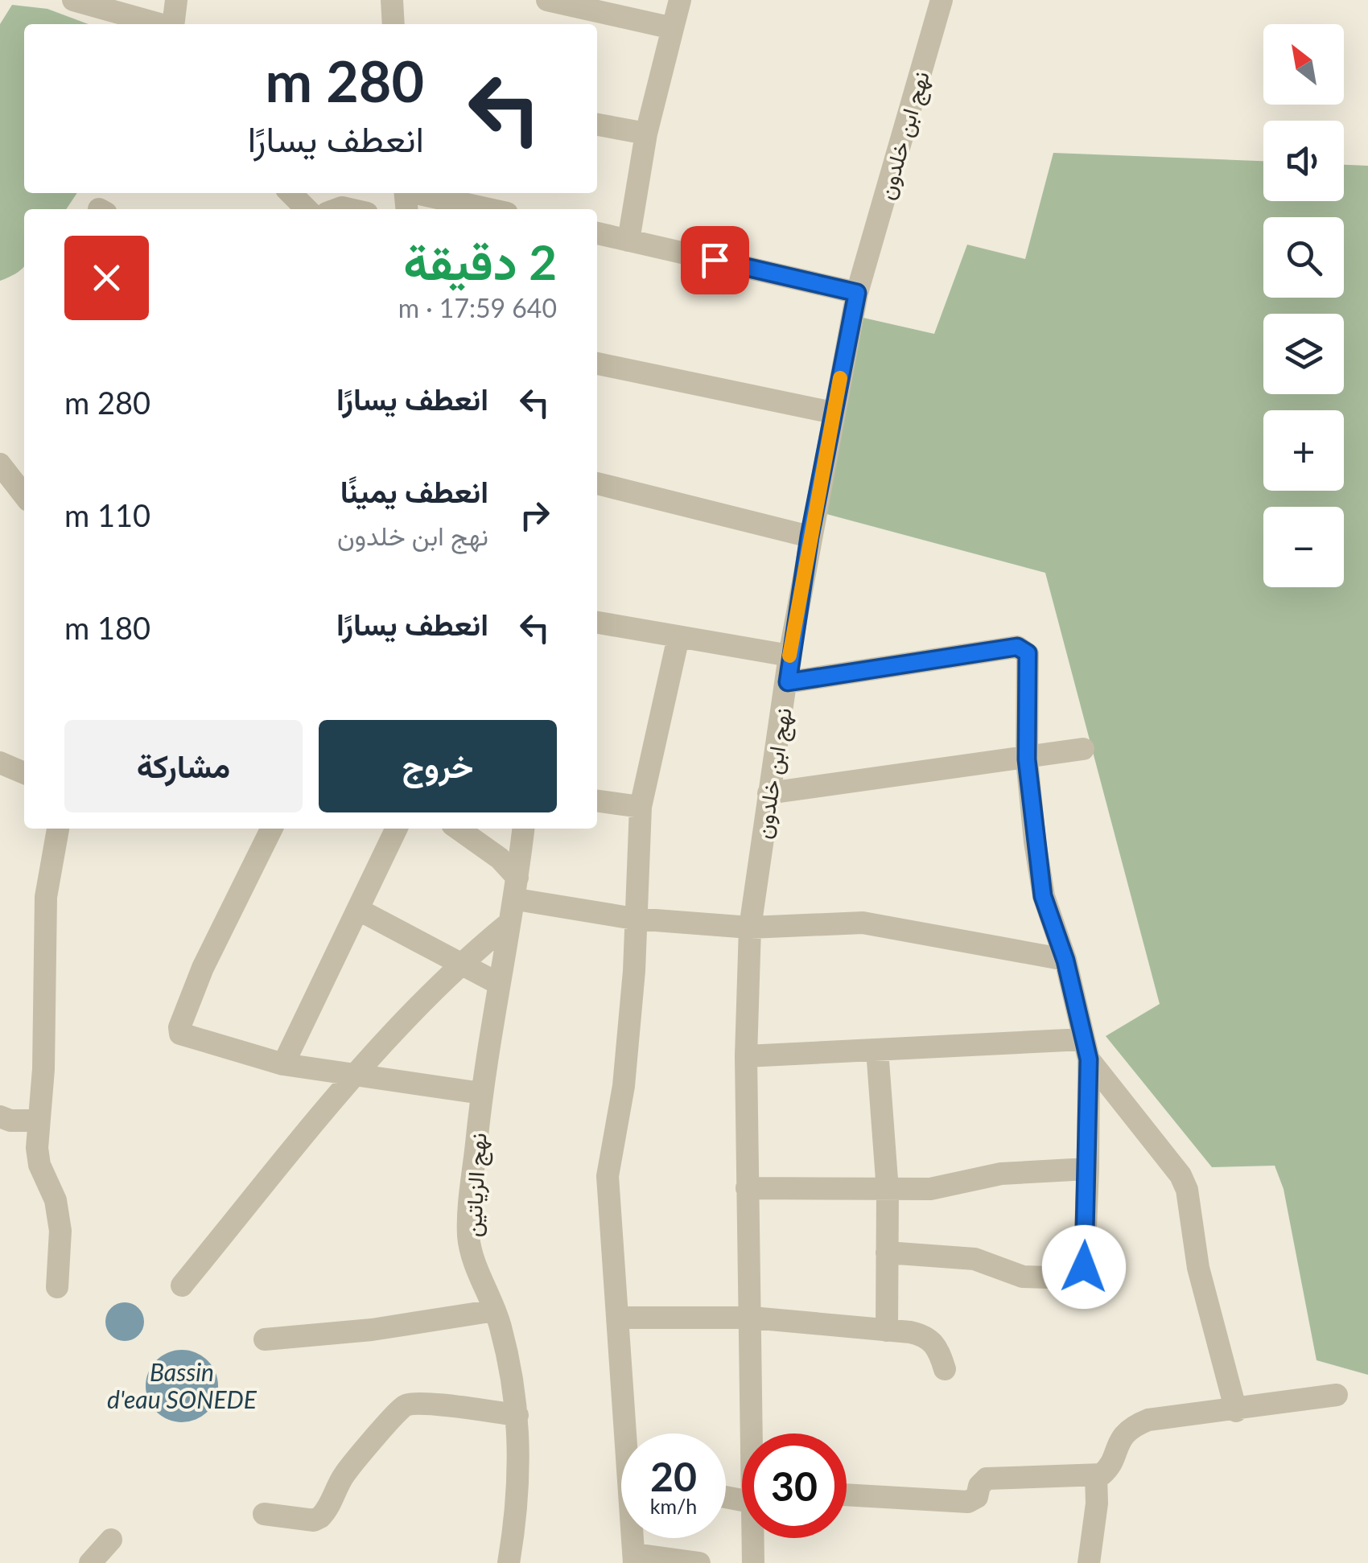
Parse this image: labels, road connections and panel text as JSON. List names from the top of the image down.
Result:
{
  "streets": {
    "street": ["نهج ابن خلدون", "نهج الزياتين"]
  },
  "water": ["Bassin d'eau SONEDE"],
  "north": "top left",
  "page": {
    "map_buttons": ["+", "−"],
    "turn": ["280 m", "انعطف يسارًا"],
    "heading": ["2 دقيقة", "640 m · 17:59"],
    "list": [
      {
        "name": "انعطف يسارًا",
        "value": "280 m"
      },
      {
        "name": "انعطف يمينًا",
        "note": "نهج ابن خلدون",
        "value": "110 m"
      },
      {
        "name": "انعطف يسارًا",
        "value": "180 m"
      }
    ],
    "buttons": ["خروج", "مشاركة"],
    "speed": "20 km/h",
    "limit": "30"
  }
}
